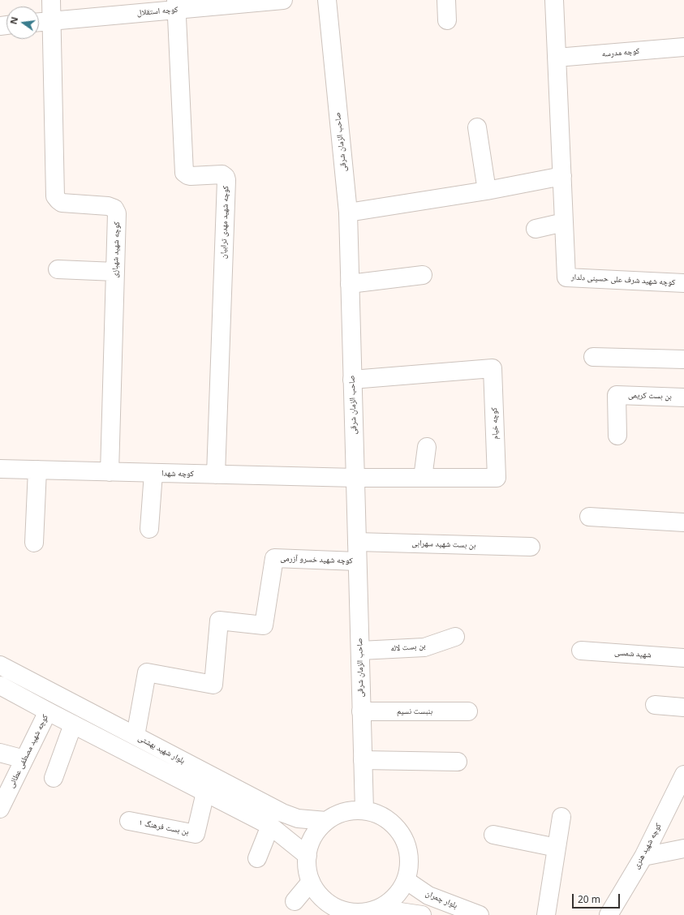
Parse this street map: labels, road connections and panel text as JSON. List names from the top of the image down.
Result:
{
  "streets": {
    "street": [
      "کوچه استقلال",
      "کوچه مدرسه",
      "صاحب الزمان شرقی",
      "کوچه شهید مهدی ترابیان",
      "کوچه شهید شهبازی",
      "کوچه شهید شرف علی حسینی دلدار",
      "بن بست کریمی",
      "کوچه خیام",
      "کوچه شهدا",
      "بن بست شهید سهرابی",
      "کوچه شهید خسرو آزرمی",
      "بن بست لاله",
      "شهید شمسی",
      "بنبست نسیم",
      "بلوار شهید بهشتی",
      "کوچه شهید مصطفی عطائی",
      "بن بست فرهنگ ۱",
      "کوچه شهید هنری",
      "بلوار چمران"
    ]
  },
  "crossings": [
    ["کوچه استقلال", "کوچه شهید مهدی ترابیان"],
    ["کوچه استقلال", "کوچه شهید شهبازی"],
    ["کوچه مدرسه", "کوچه شهید شرف علی حسینی دلدار"],
    ["صاحب الزمان شرقی", "کوچه خیام"],
    ["صاحب الزمان شرقی", "کوچه شهدا"],
    ["صاحب الزمان شرقی", "بن بست شهید سهرابی"],
    ["صاحب الزمان شرقی", "کوچه شهید خسرو آزرمی"],
    ["صاحب الزمان شرقی", "بن بست لاله"],
    ["صاحب الزمان شرقی", "بنبست نسیم"],
    ["صاحب الزمان شرقی", "بلوار شهید بهشتی"],
    ["صاحب الزمان شرقی", "بلوار چمران"],
    ["کوچه شهید مهدی ترابیان", "کوچه شهدا"],
    ["کوچه شهید شهبازی", "کوچه شهدا"],
    ["کوچه خیام", "کوچه شهدا"],
    ["کوچه شهید خسرو آزرمی", "بلوار شهید بهشتی"],
    ["بلوار شهید بهشتی", "بلوار چمران"]
  ],
  "scale_bar": "20 m",
  "north": "left"
}
